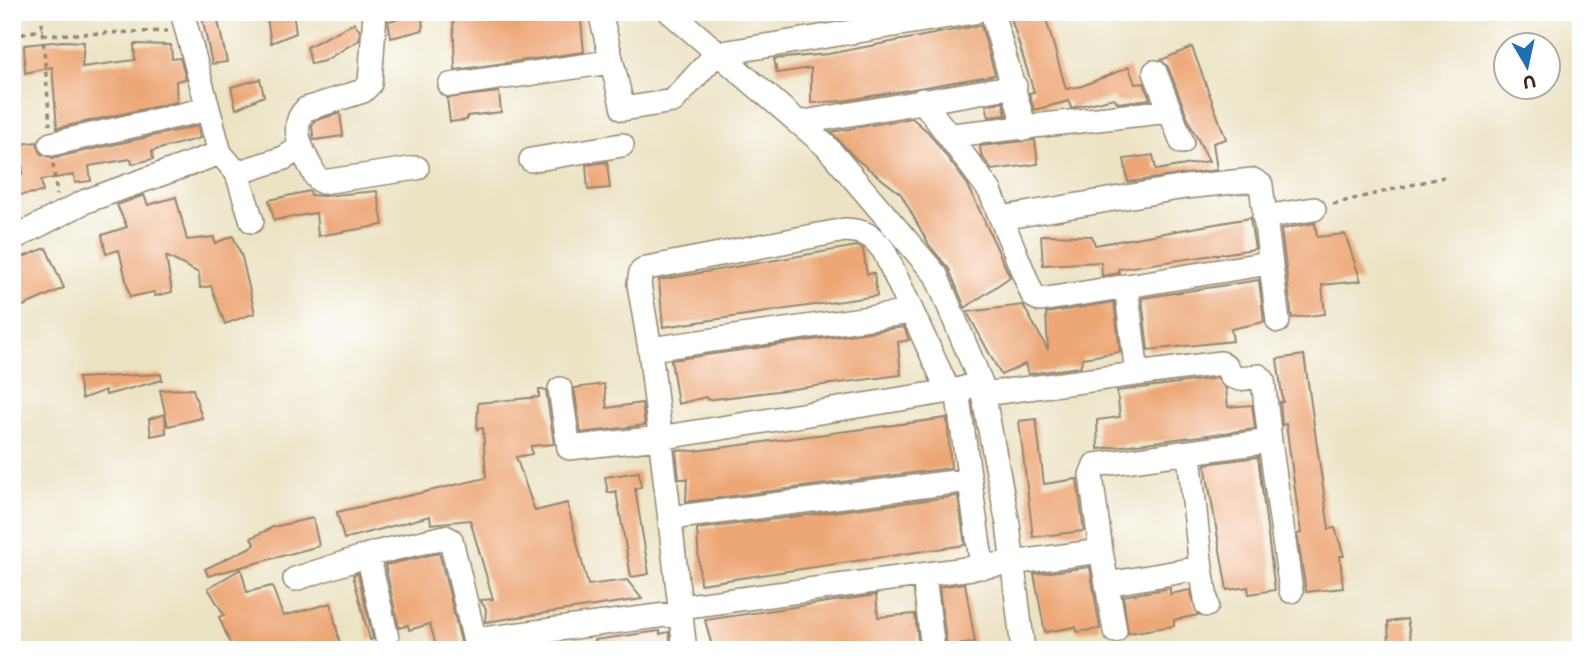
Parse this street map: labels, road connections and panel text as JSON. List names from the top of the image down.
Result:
{
  "north": "bottom"
}
